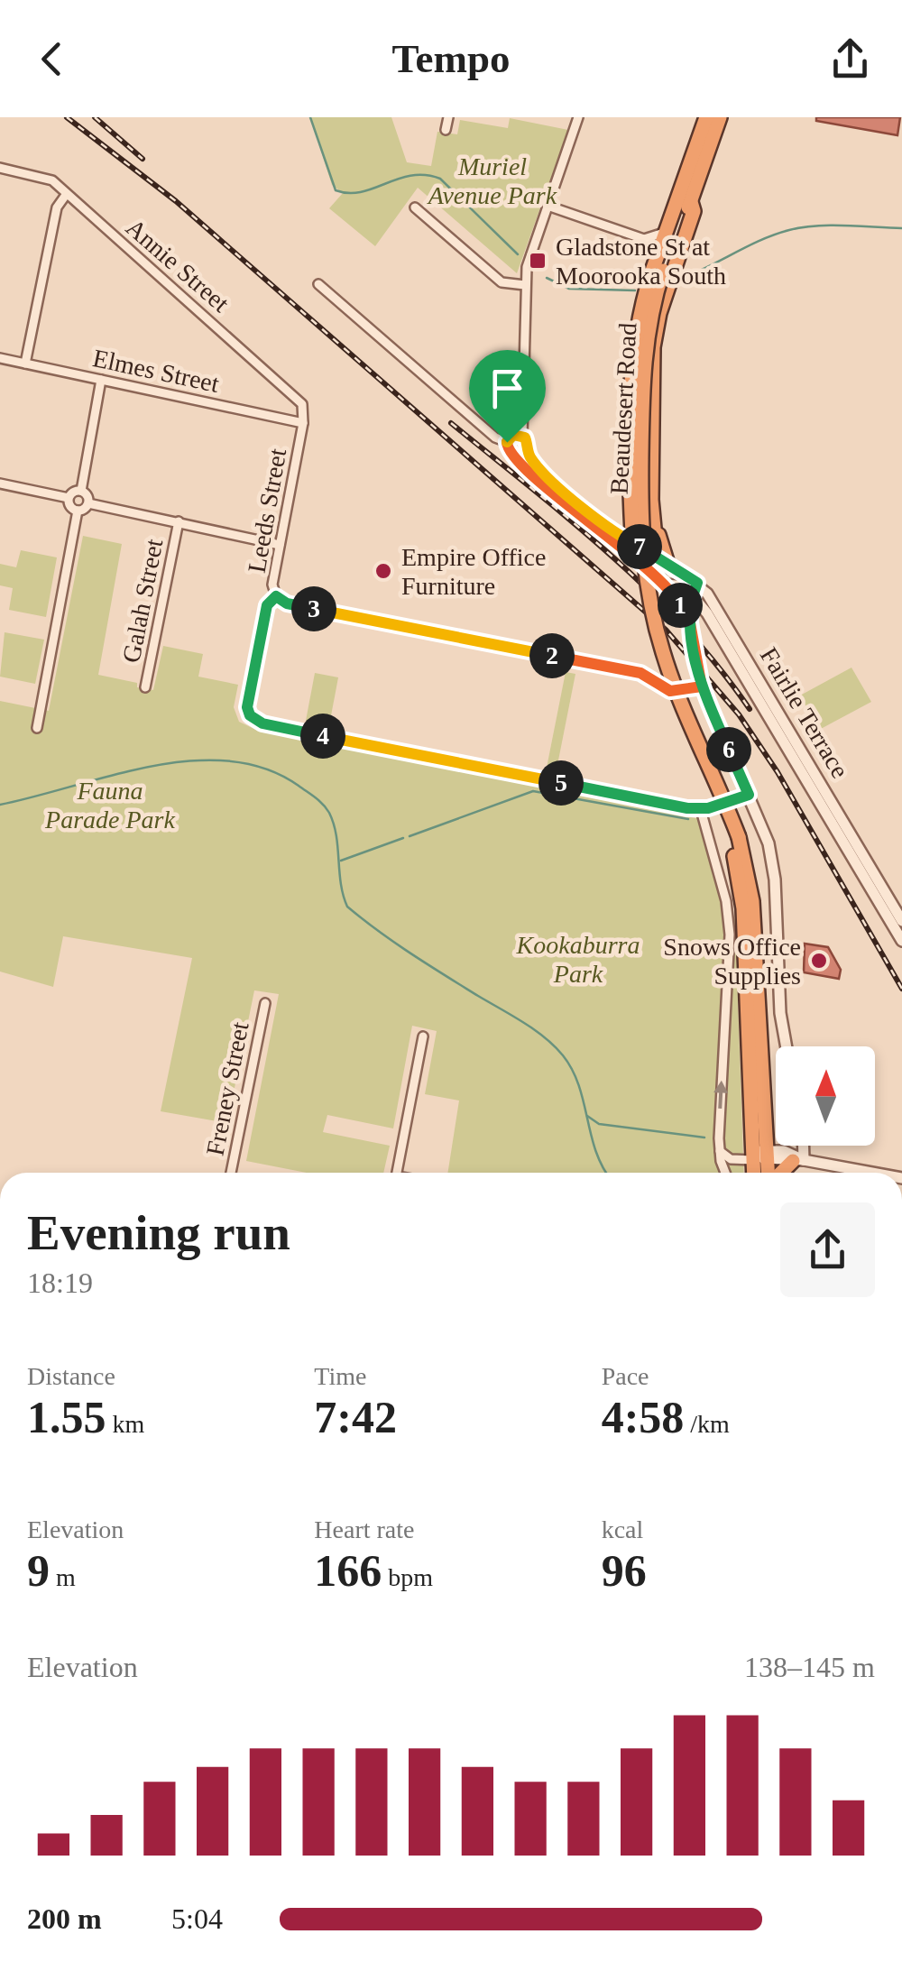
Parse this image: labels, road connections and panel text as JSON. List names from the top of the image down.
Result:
{
  "streets": {
    "highway": ["Beaudesert Road"],
    "street": [
      "Annie Street",
      "Elmes Street",
      "Leeds Street",
      "Galah Street",
      "Fairlie Terrace",
      "Freney Street"
    ]
  },
  "crossings": [
    ["Annie Street", "Elmes Street"],
    ["Annie Street", "Leeds Street"],
    ["Elmes Street", "Leeds Street"]
  ],
  "parks": ["Muriel Avenue Park", "Fauna Parade Park", "Kookaburra Park"],
  "places": {
    "transit": ["Gladstone St at Moorooka South"],
    "other": ["Empire Office Furniture", "Snows Office Supplies"]
  },
  "north": "top",
  "page": {
    "header": "Tempo",
    "pins": [
      "7",
      "1",
      "3",
      "2",
      "4",
      "6",
      "5"
    ],
    "heading": ["Evening run", "18:19"],
    "stats": [
      ["Distance", "1.55 km"],
      ["Time", "7:42"],
      ["Pace", "4:58 /km"],
      ["Elevation", "9 m"],
      ["Heart rate", "166 bpm"],
      ["kcal", "96"]
    ],
    "chart": ["Elevation", "138–145 m"],
    "list": [
      {
        "name": "200 m",
        "note": "5:04"
      }
    ]
  }
}
